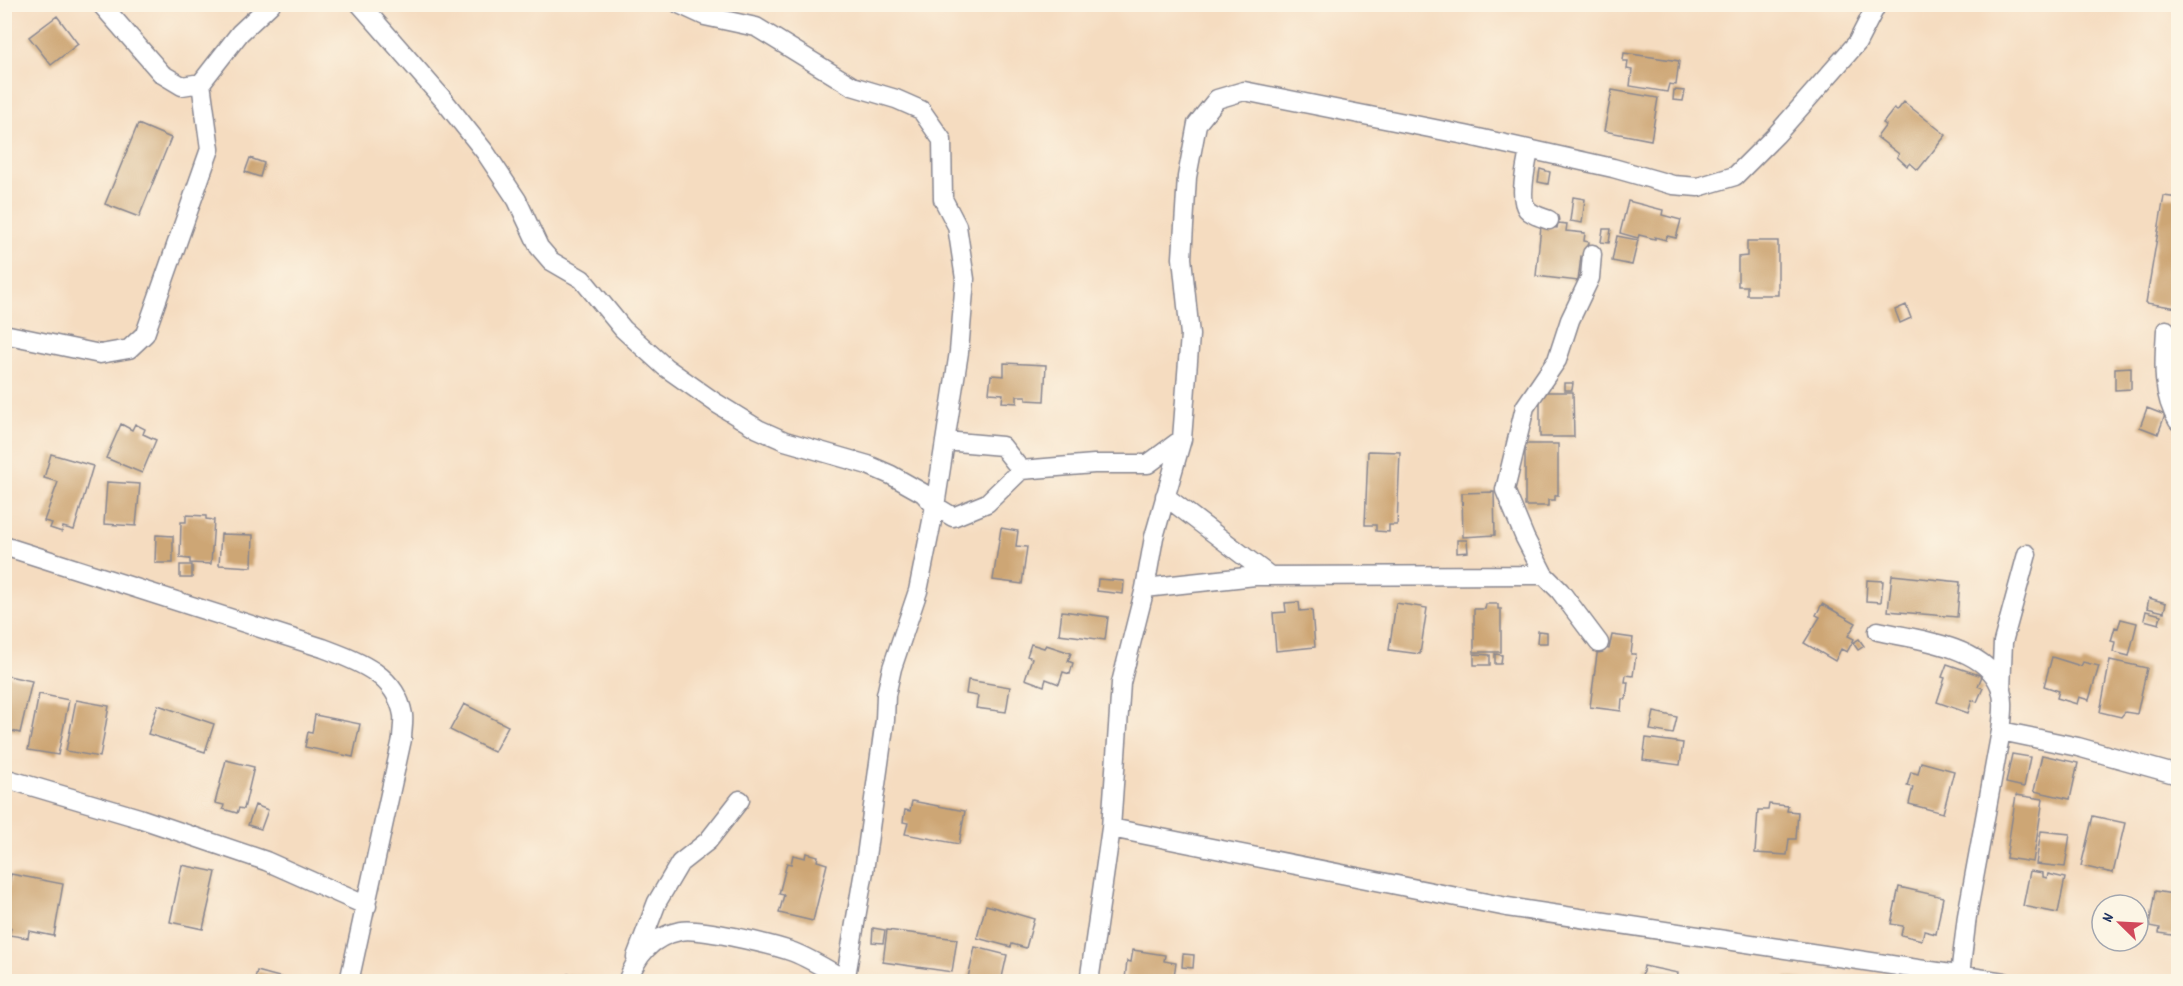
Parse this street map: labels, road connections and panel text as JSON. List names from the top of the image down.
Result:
{
  "north": "top left"
}
